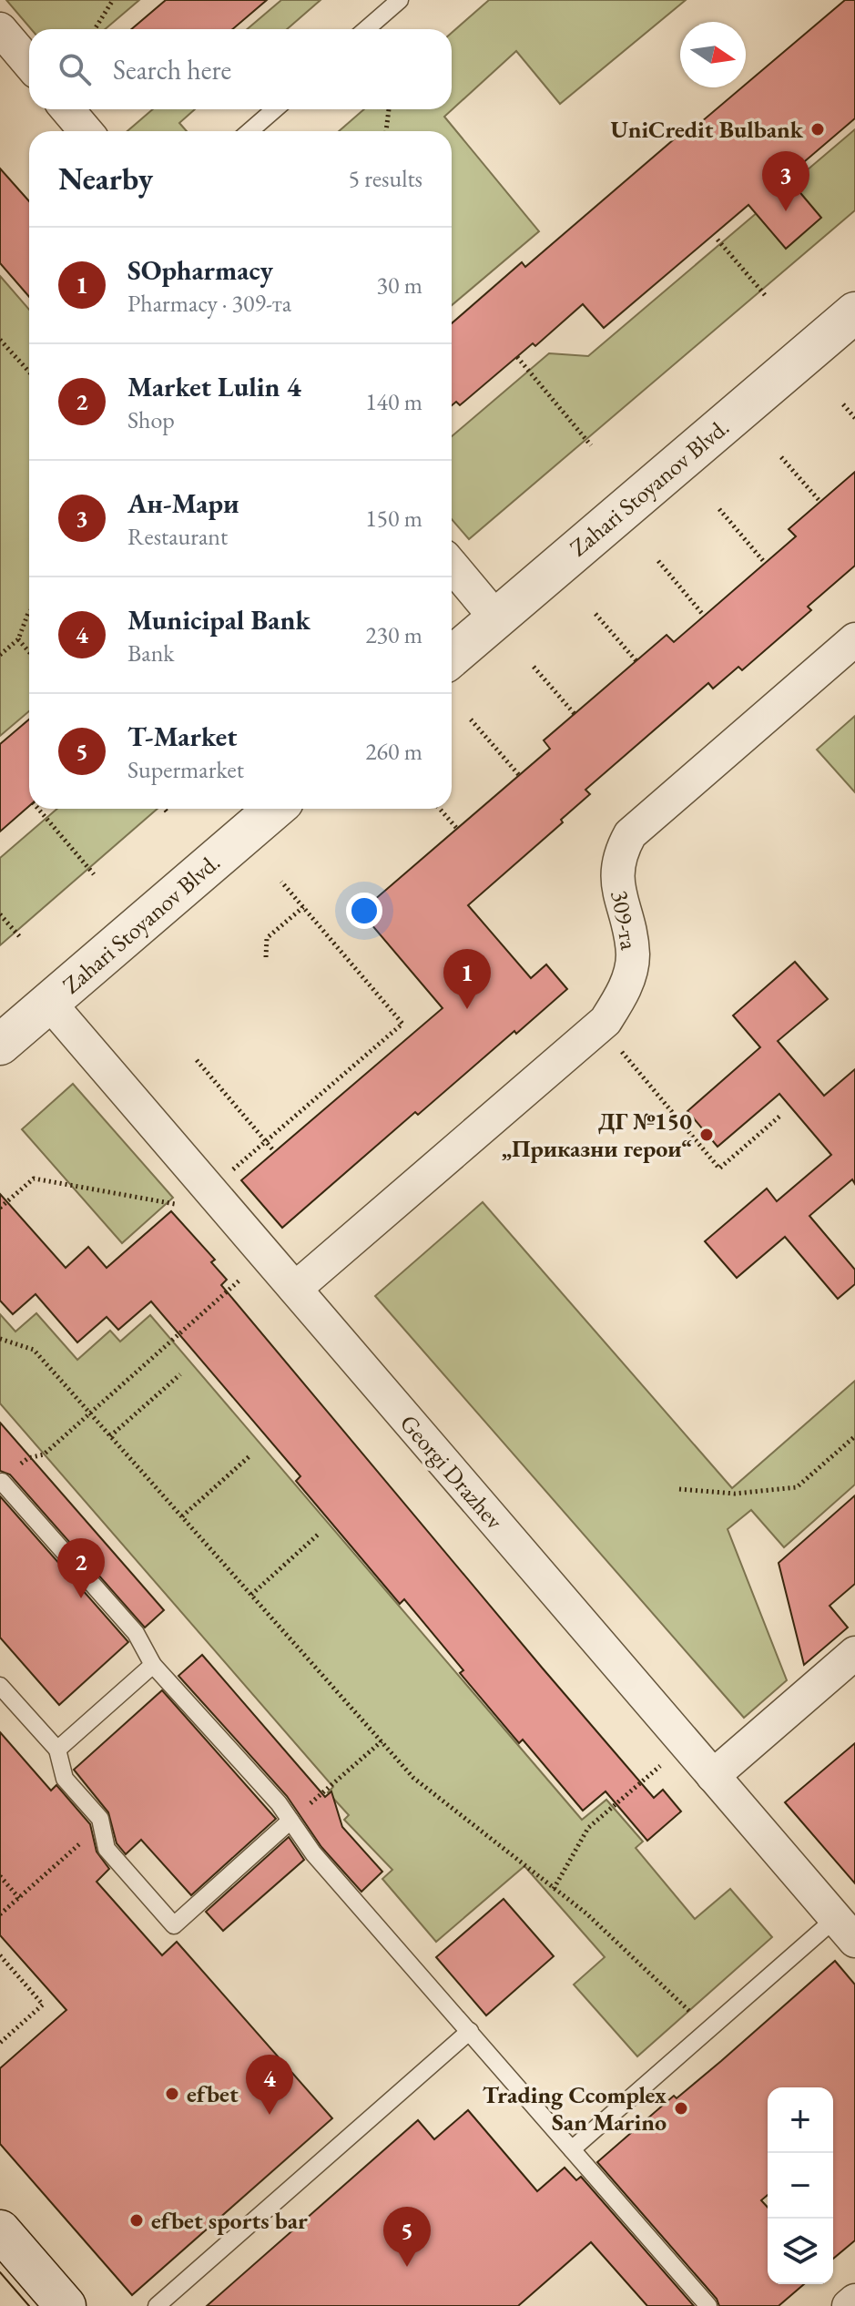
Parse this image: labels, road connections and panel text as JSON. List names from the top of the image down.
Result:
{
  "streets": {
    "street": ["Zahari Stoyanov Blvd.", "309-та", "Georgi Drazhev"]
  },
  "crossings": [
    ["Zahari Stoyanov Blvd.", "Georgi Drazhev"],
    ["309-та", "Georgi Drazhev"]
  ],
  "places": [
    "UniCredit Bulbank",
    "ДГ №150 „Приказни герои“",
    "efbet",
    "Trading Ccomplex San Marino",
    "efbet sports bar"
  ],
  "north": "right",
  "page": {
    "search": "Search here",
    "heading": ["Nearby", "5 results"],
    "pins": [
      "3",
      "1",
      "2",
      "4",
      "5"
    ],
    "list": [
      {
        "mark": "1",
        "name": "SOpharmacy",
        "note": "Pharmacy · 309-та",
        "value": "30 m"
      },
      {
        "mark": "2",
        "name": "Market Lulin 4",
        "note": "Shop",
        "value": "140 m"
      },
      {
        "mark": "3",
        "name": "Ан-Мари",
        "note": "Restaurant",
        "value": "150 m"
      },
      {
        "mark": "4",
        "name": "Municipal Bank",
        "note": "Bank",
        "value": "230 m"
      },
      {
        "mark": "5",
        "name": "T-Market",
        "note": "Supermarket",
        "value": "260 m"
      }
    ],
    "map_buttons": ["+", "−"]
  }
}
